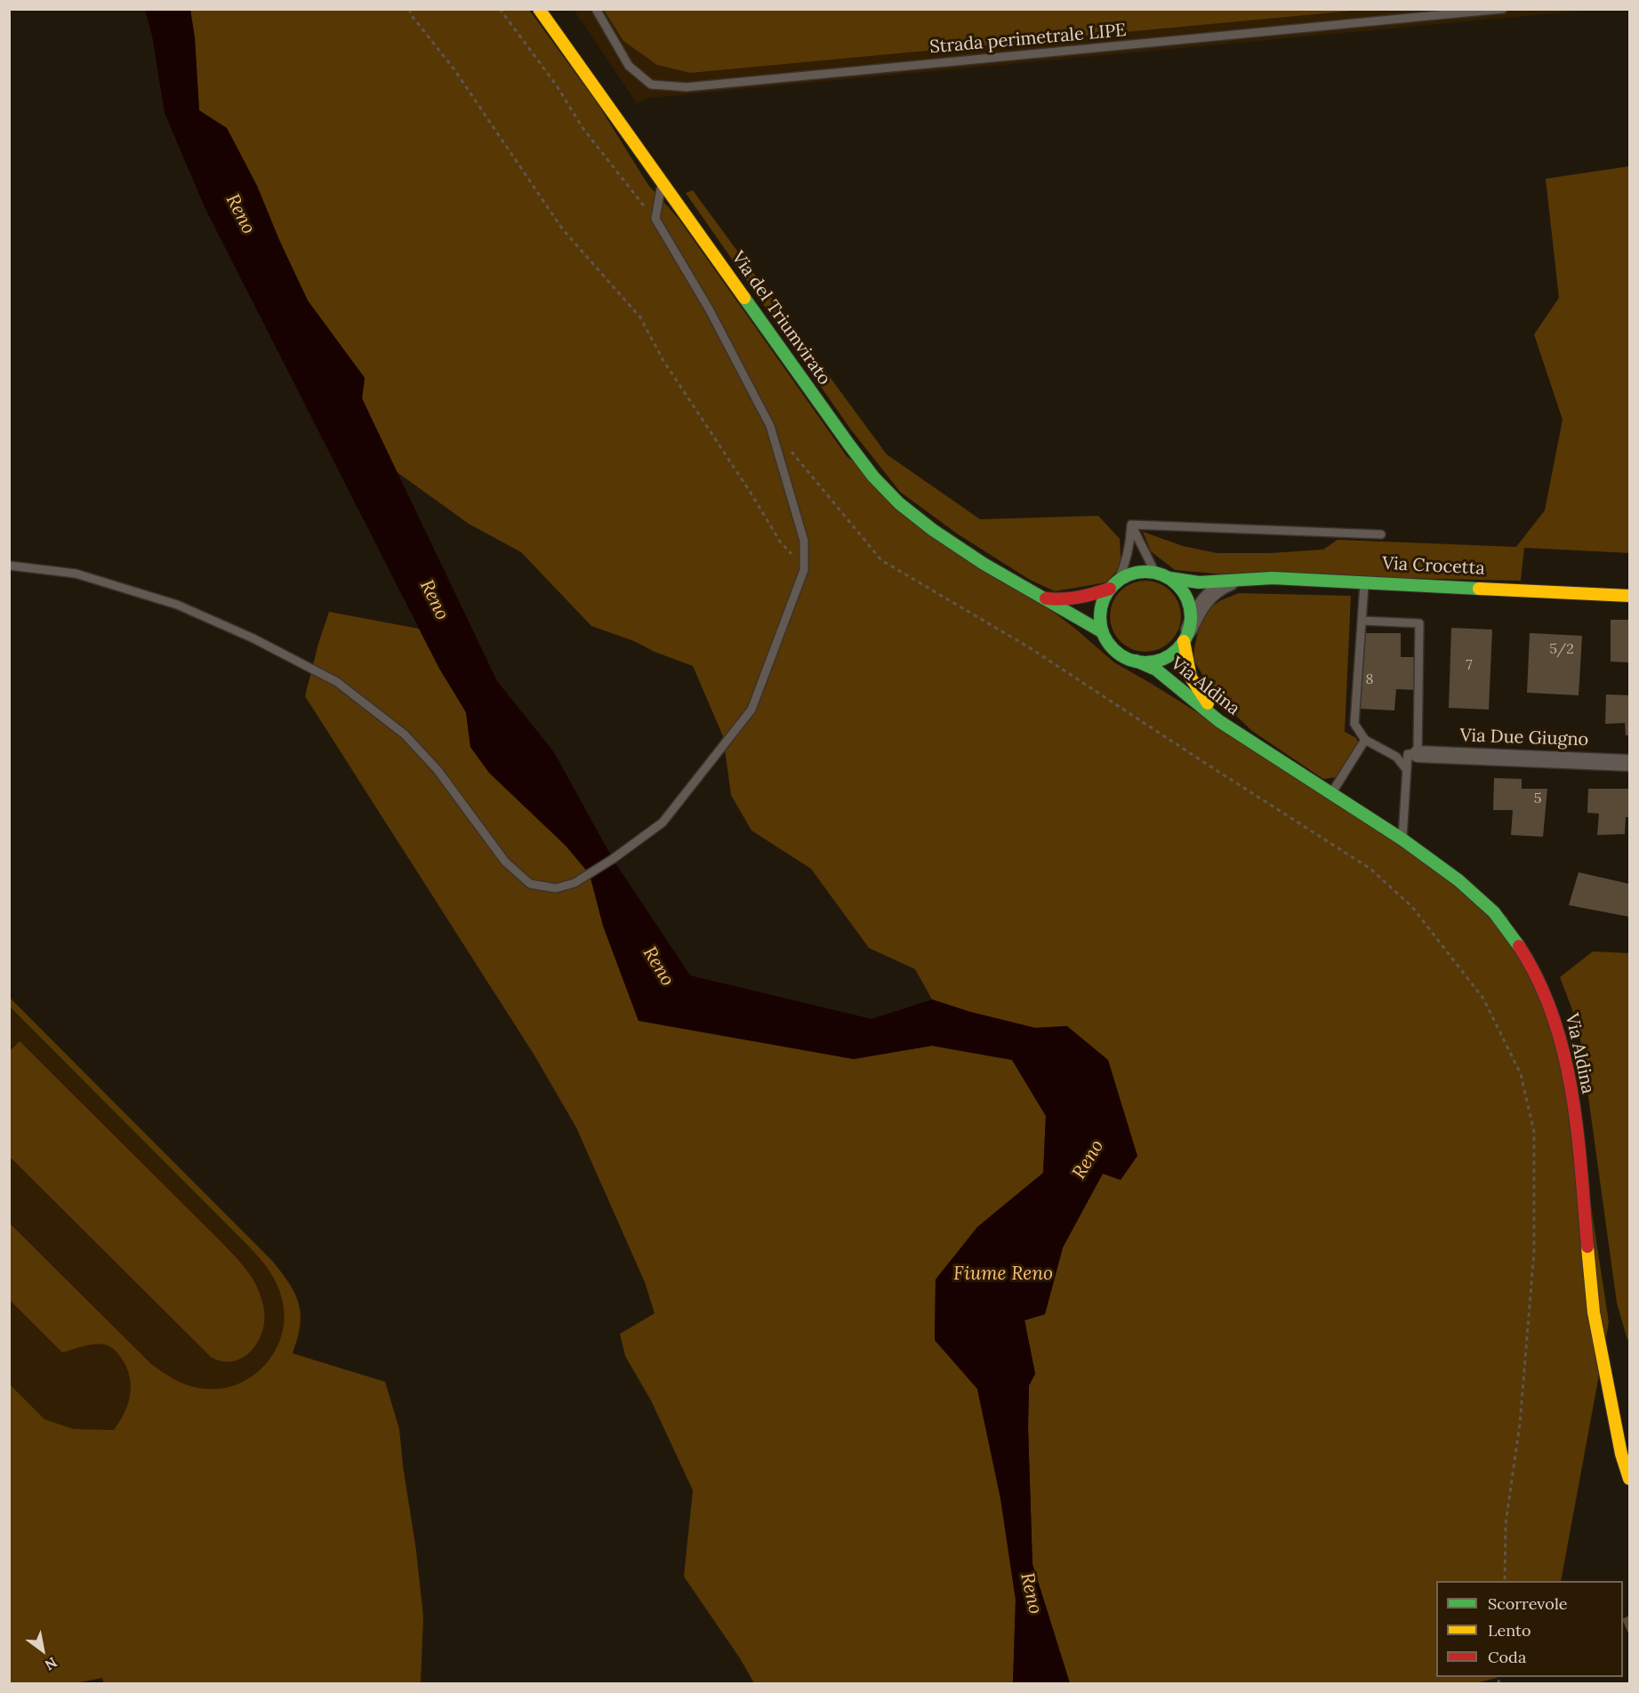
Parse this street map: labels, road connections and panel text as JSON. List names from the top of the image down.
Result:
{
  "streets": {
    "street": [
      "Via del Triumvirato",
      "Via Crocetta",
      "Via Aldina",
      "Via Due Giugno"
    ],
    "lane": ["Strada perimetrale LIPE"]
  },
  "crossings": [
    ["Via del Triumvirato", "Via Crocetta"],
    ["Via del Triumvirato", "Via Aldina"],
    ["Via Crocetta", "Via Aldina"]
  ],
  "water": ["Reno", "Fiume Reno"],
  "house_numbers": [
    "5/2",
    "7",
    "8",
    "5"
  ],
  "legend": ["Scorrevole", "Lento", "Coda"],
  "north": "bottom right"
}
